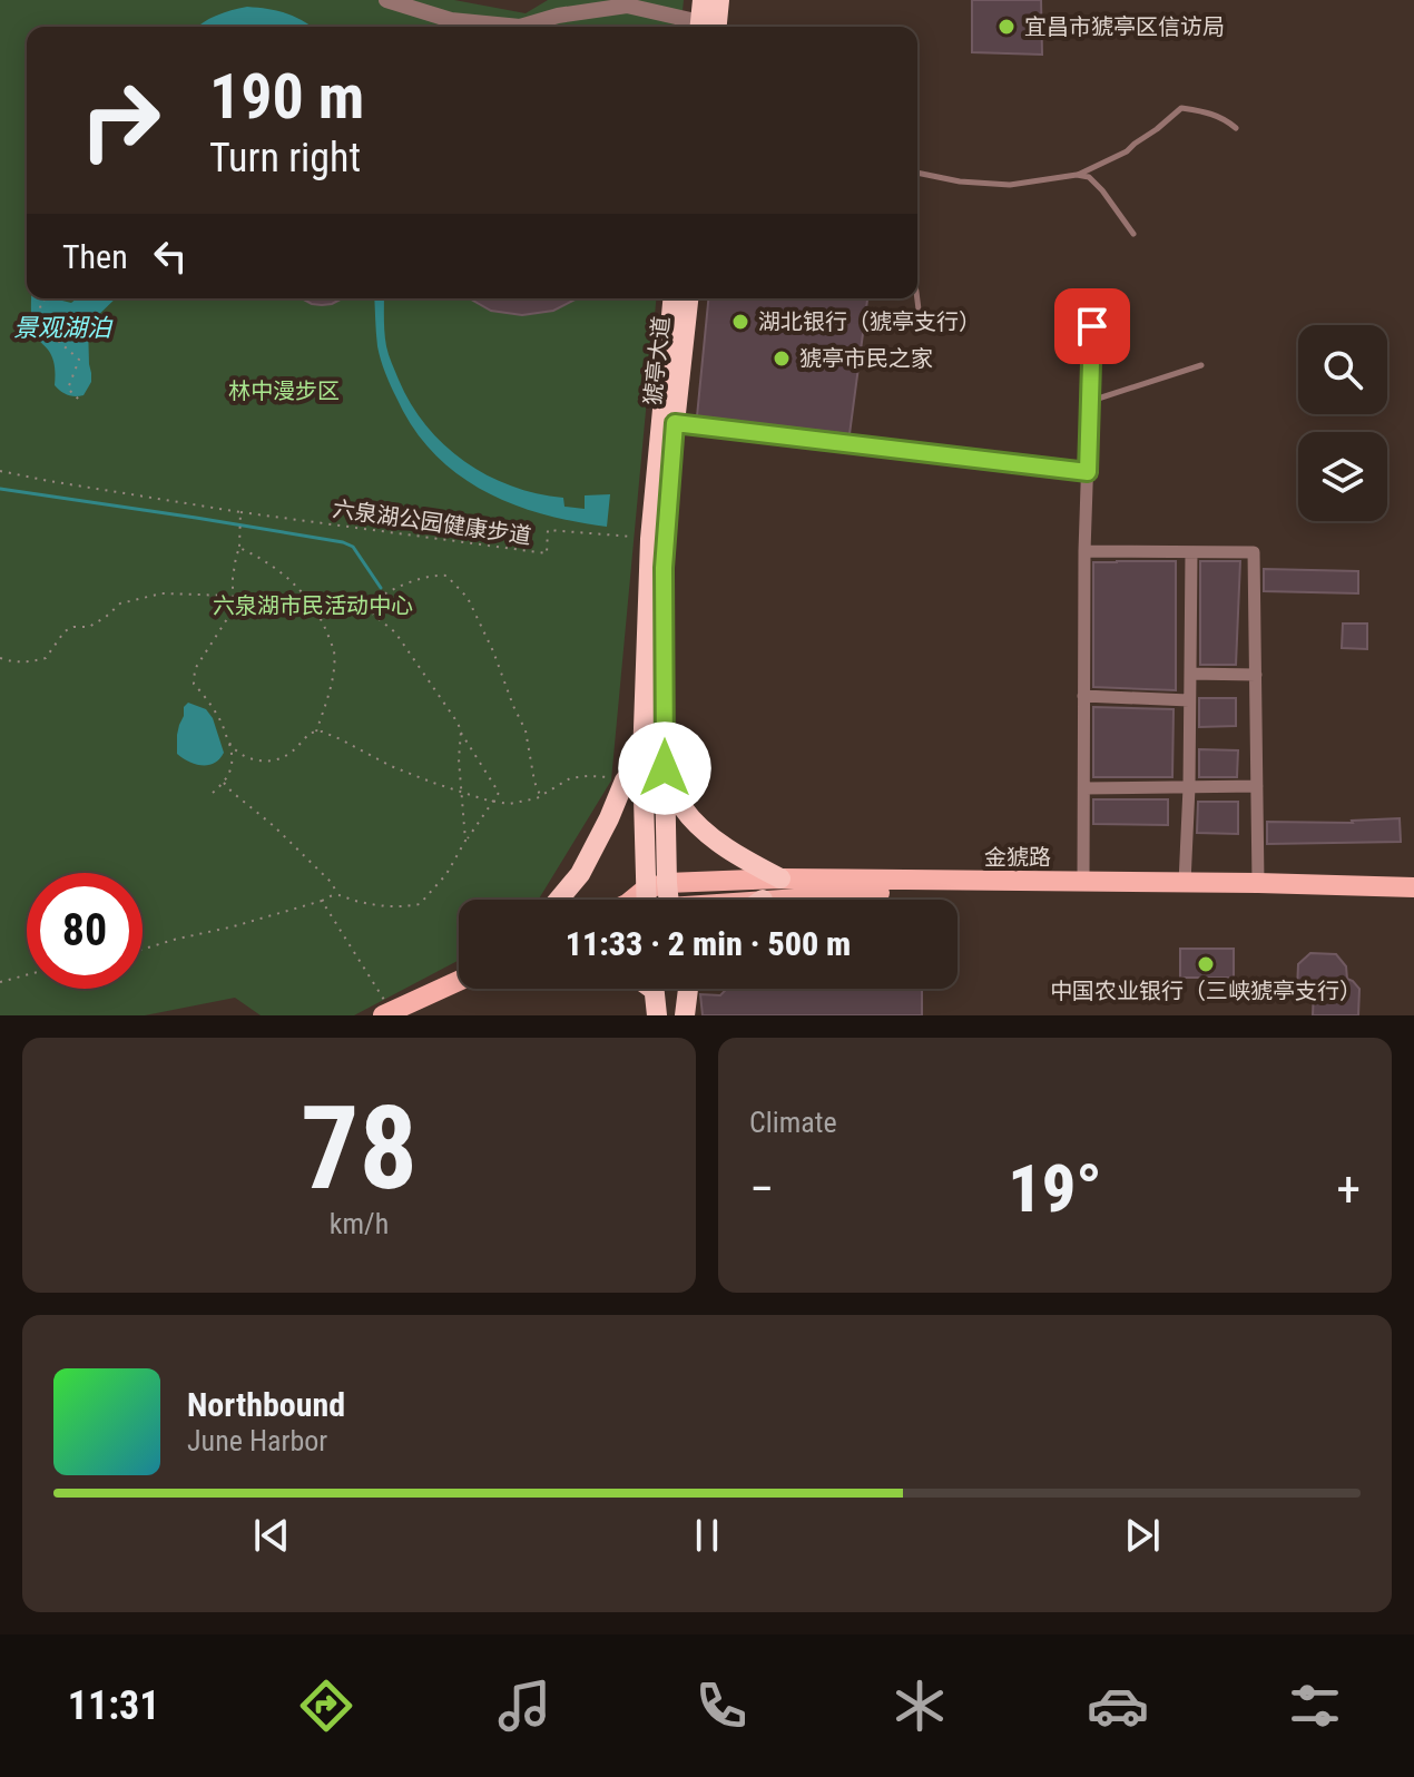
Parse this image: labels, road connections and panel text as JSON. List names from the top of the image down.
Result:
{
  "streets": {
    "highway": ["猇亭大道"],
    "main road": ["金猇路"],
    "path": ["六泉湖公园健康步道"]
  },
  "crossings": [
    ["猇亭大道", "六泉湖公园健康步道"],
    ["猇亭大道", "金猇路"]
  ],
  "water": ["景观湖泊"],
  "parks": ["林中漫步区", "六泉湖市民活动中心"],
  "places": [
    "宜昌市猇亭区信访局",
    "湖北银行（猇亭支行）",
    "猇亭市民之家",
    "中国农业银行（三峡猇亭支行）"
  ],
  "page": {
    "turn": ["190 m", "Turn right"],
    "then": "Then",
    "limit": "80",
    "trip": "11:33 · 2 min · 500 m",
    "tile": [
      ["78", "km/h"],
      "Climate"
    ],
    "heat": ["−", "19°", "+"],
    "song": ["Northbound", "June Harbor"],
    "tabs": "11:31"
  }
}
